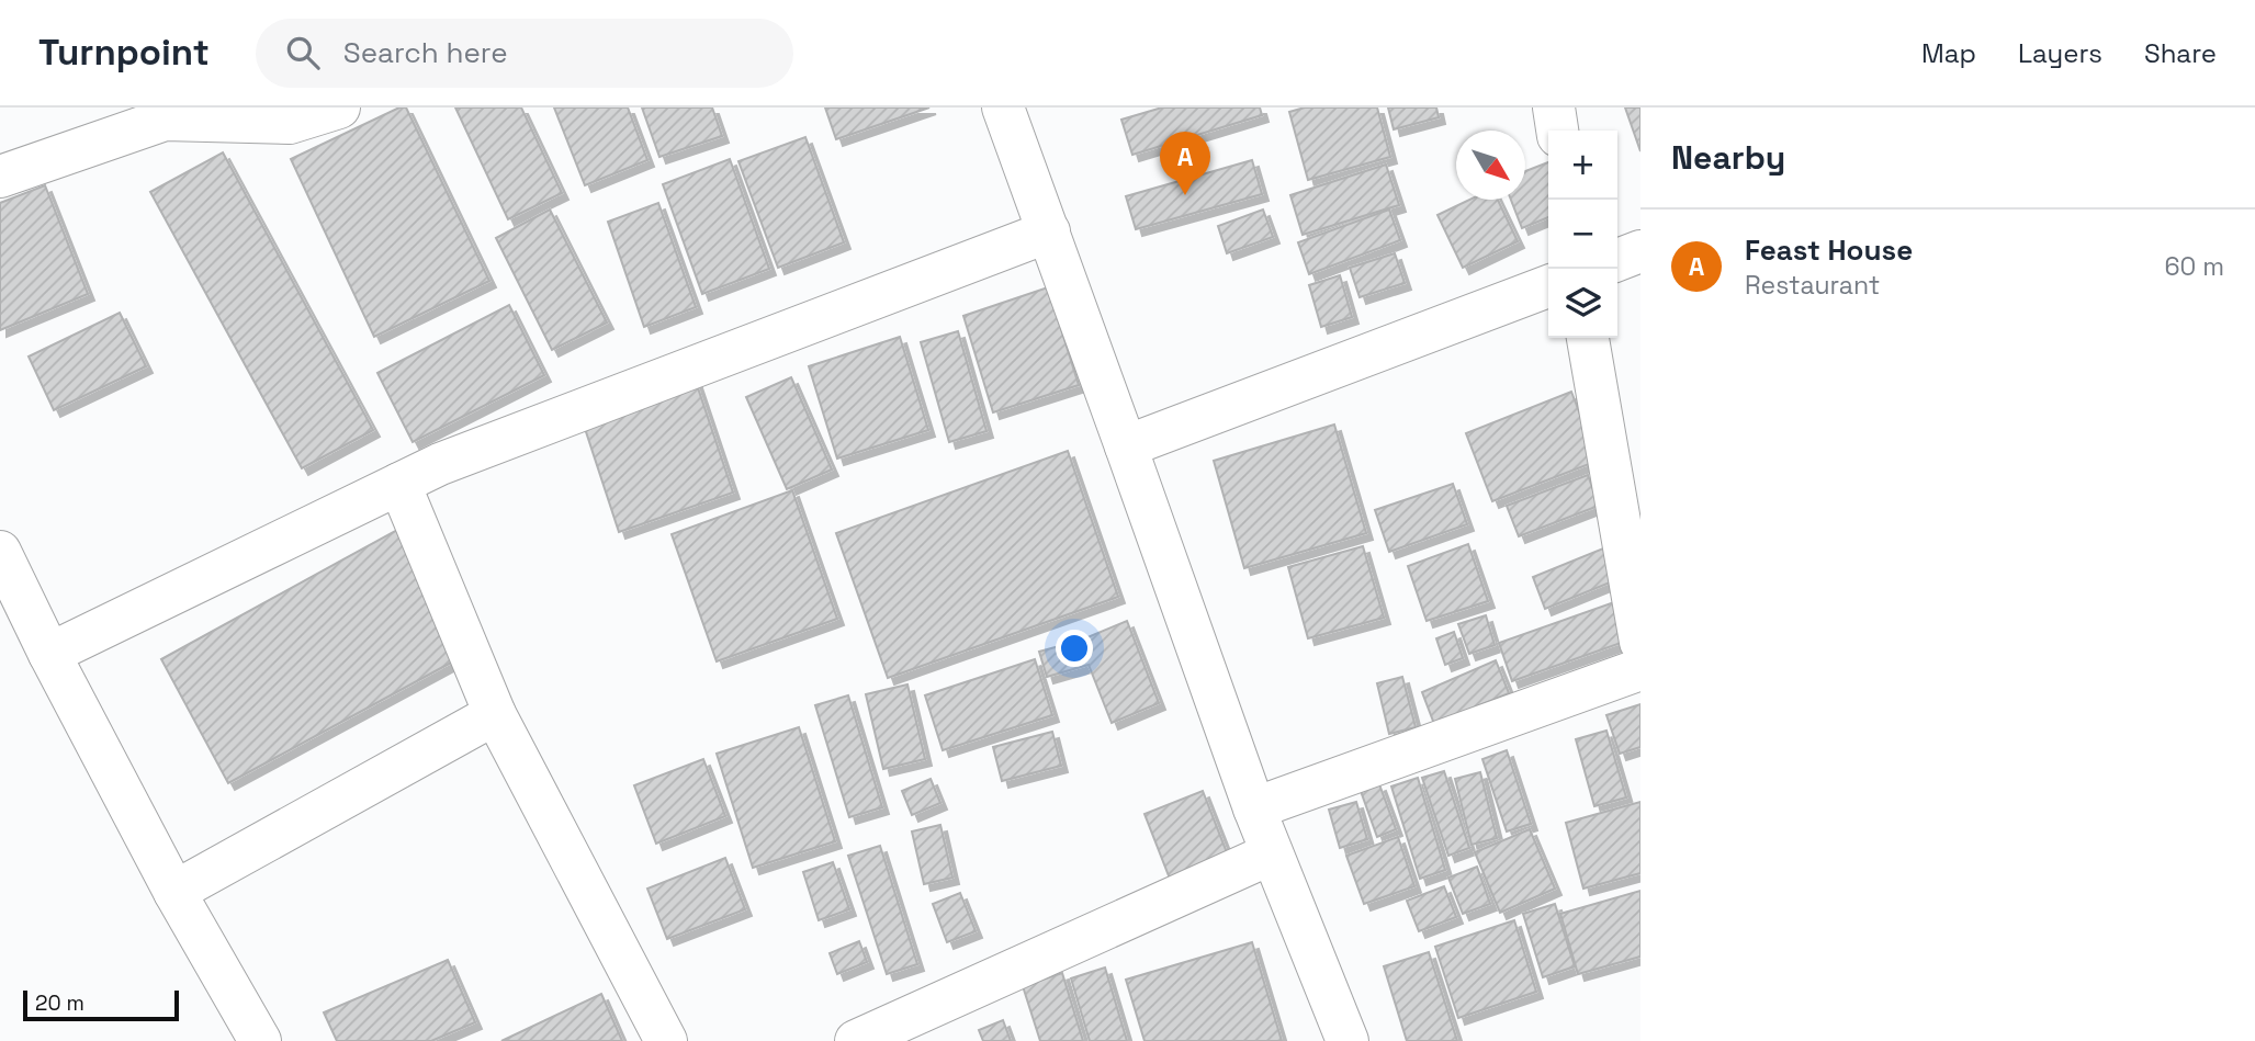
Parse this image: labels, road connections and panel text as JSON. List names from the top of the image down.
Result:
{
  "scale_bar": "20 m",
  "north": "bottom right",
  "page": {
    "header": "Turnpoint",
    "search": "Search here",
    "nav": ["Map", "Layers", "Share"],
    "heading": "Nearby",
    "map_buttons": ["+", "−"],
    "pins": "A",
    "list": [
      {
        "mark": "A",
        "name": "Feast House",
        "note": "Restaurant",
        "value": "60 m"
      }
    ],
    "scale": "20 m"
  }
}
